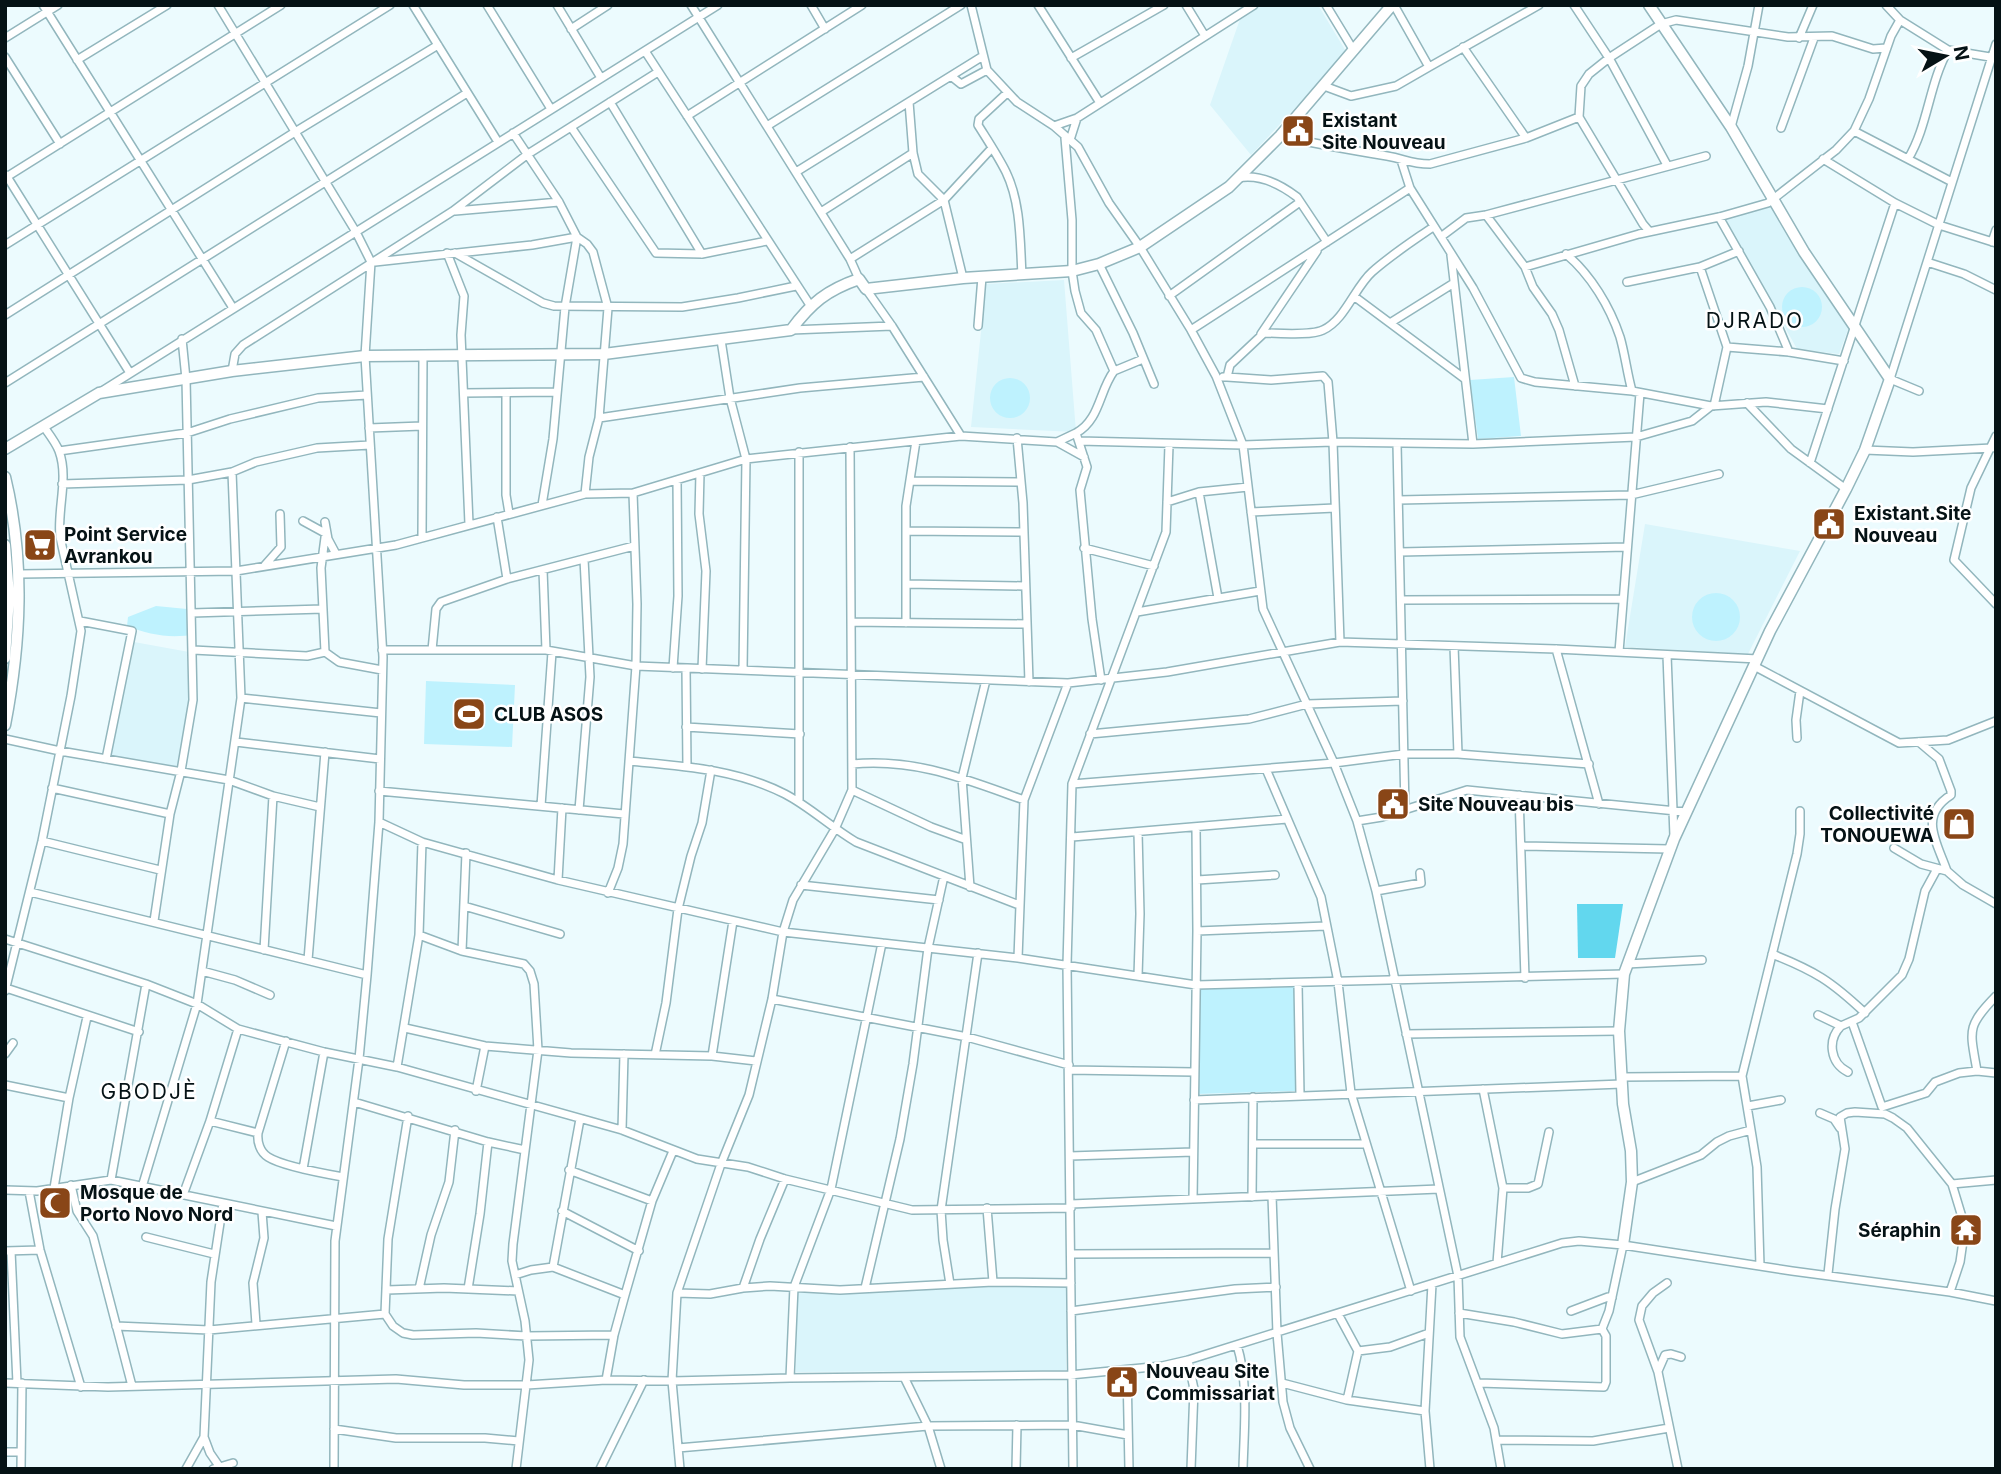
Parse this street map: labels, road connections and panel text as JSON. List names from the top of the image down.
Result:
{
  "districts": ["DJRADO", "GBODJÈ"],
  "places": {
    "public building": [
      "Existant Site Nouveau",
      "Existant.Site Nouveau",
      "Site Nouveau bis",
      "Nouveau Site Commissariat"
    ],
    "supermarket": ["Point Service Avrankou"],
    "sports": ["CLUB ASOS"],
    "shop": ["Collectivité TONOUEWA"],
    "mosque": ["Mosque de Porto Novo Nord"],
    "temple": ["Séraphin"]
  },
  "north": "right"
}
